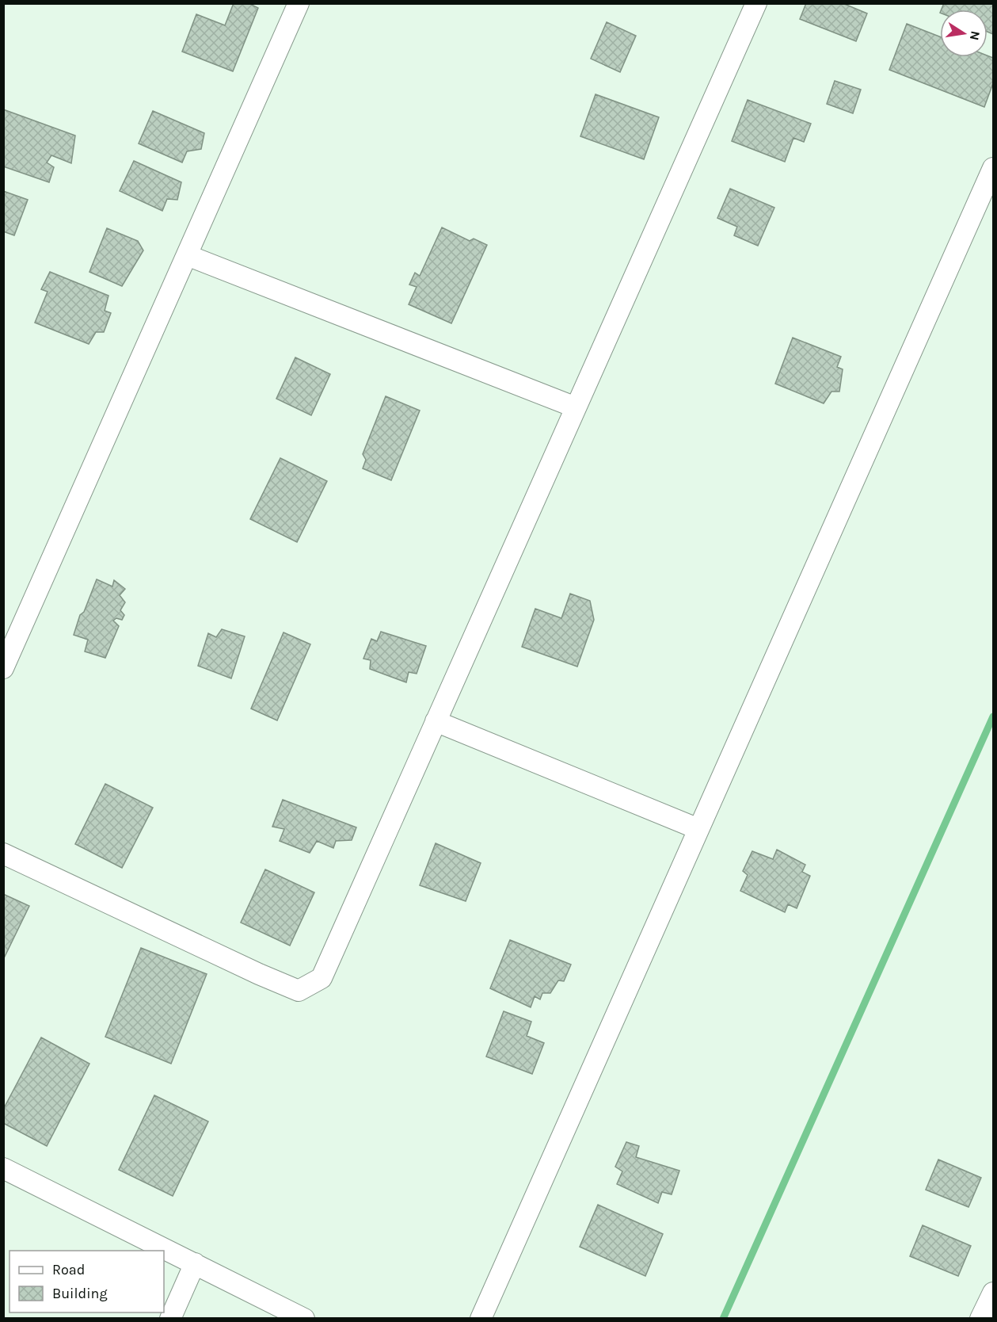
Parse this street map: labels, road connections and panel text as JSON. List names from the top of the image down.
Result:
{
  "legend": ["Road", "Building"],
  "north": "right"
}
